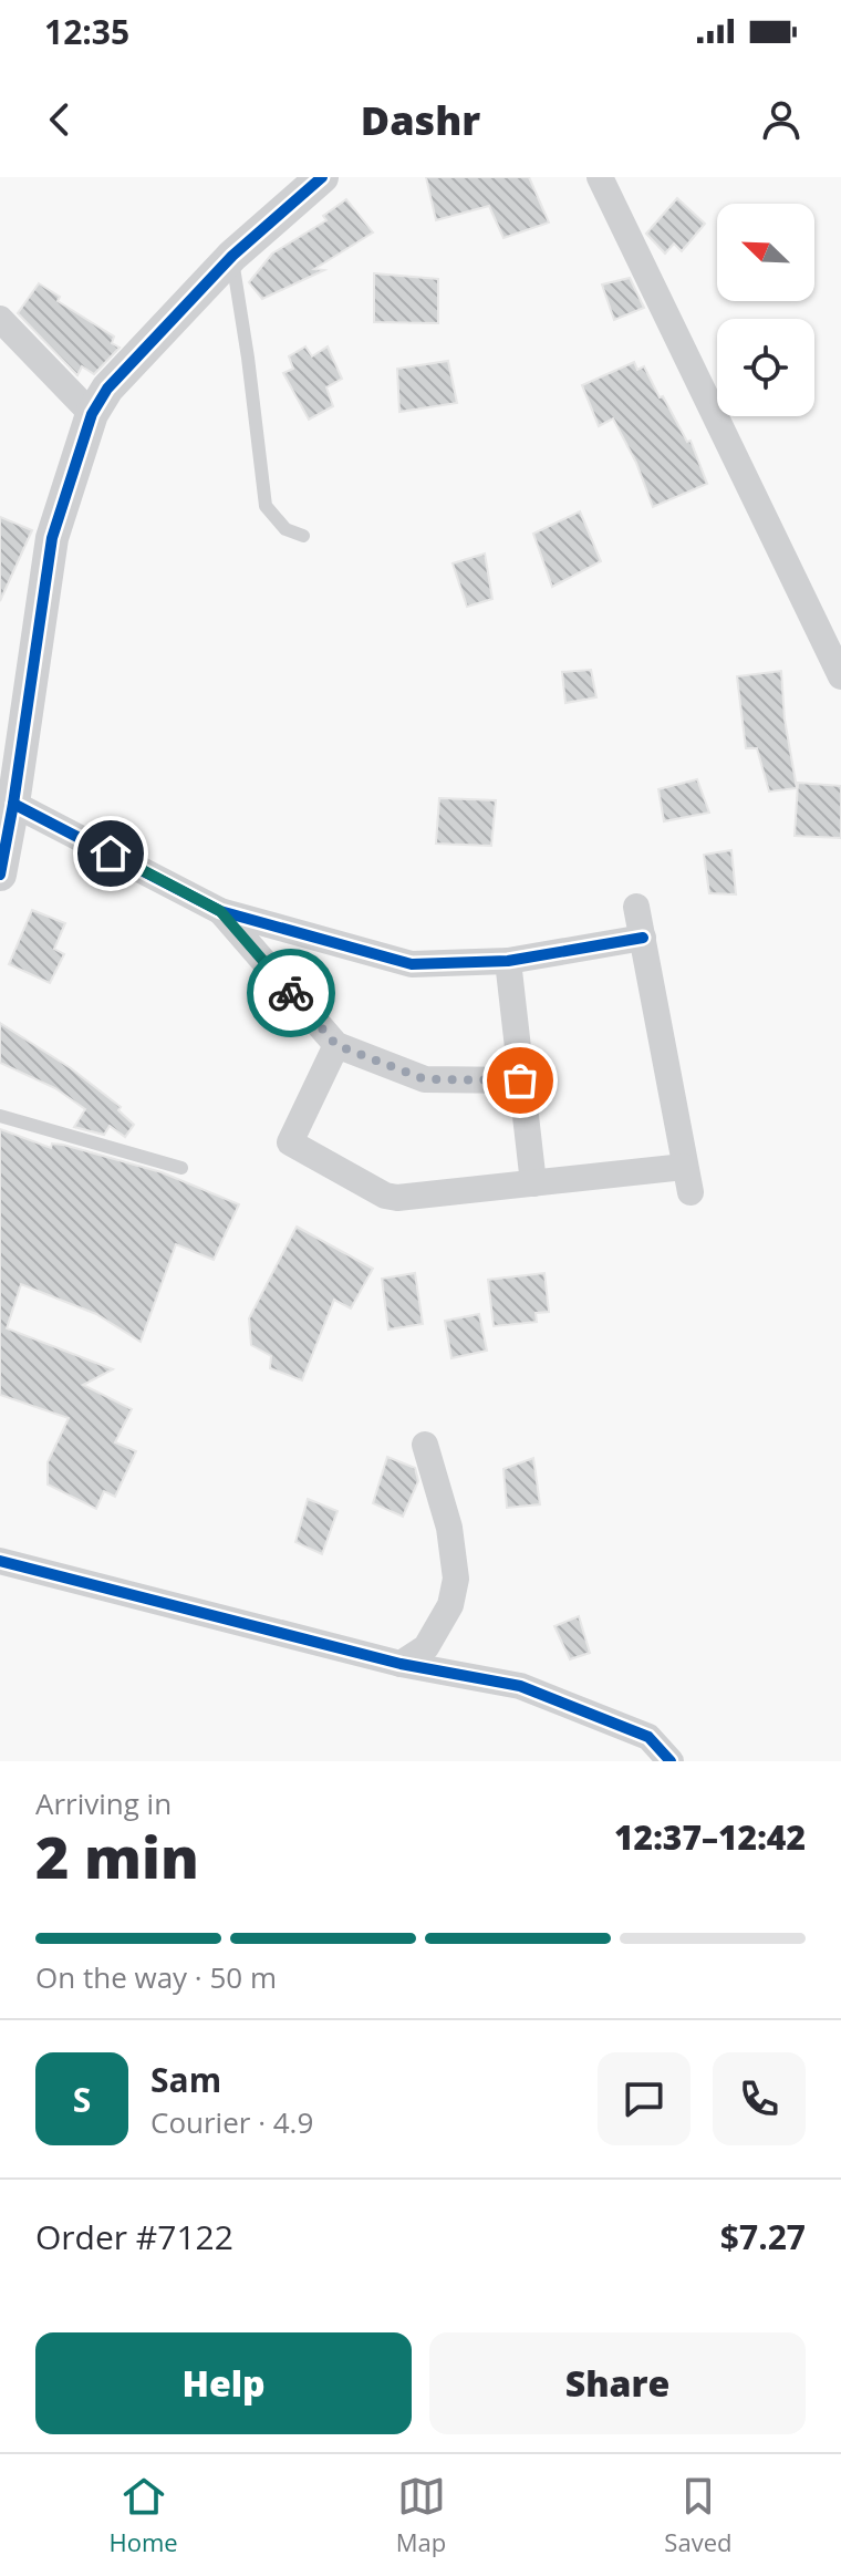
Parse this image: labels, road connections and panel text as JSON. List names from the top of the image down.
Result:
{
  "north": "top left",
  "page": {
    "status": "12:35",
    "header": "Dashr",
    "heading": ["2 min", "Arriving in", "12:37–12:42"],
    "panel": [
      "Sam",
      "Courier · 4.9",
      "Order #7122",
      "$7.27"
    ],
    "bar": "On the way · 50 m",
    "round": "S",
    "buttons": ["Help", "Share"],
    "tabs": ["Home", "Map", "Saved"]
  }
}
